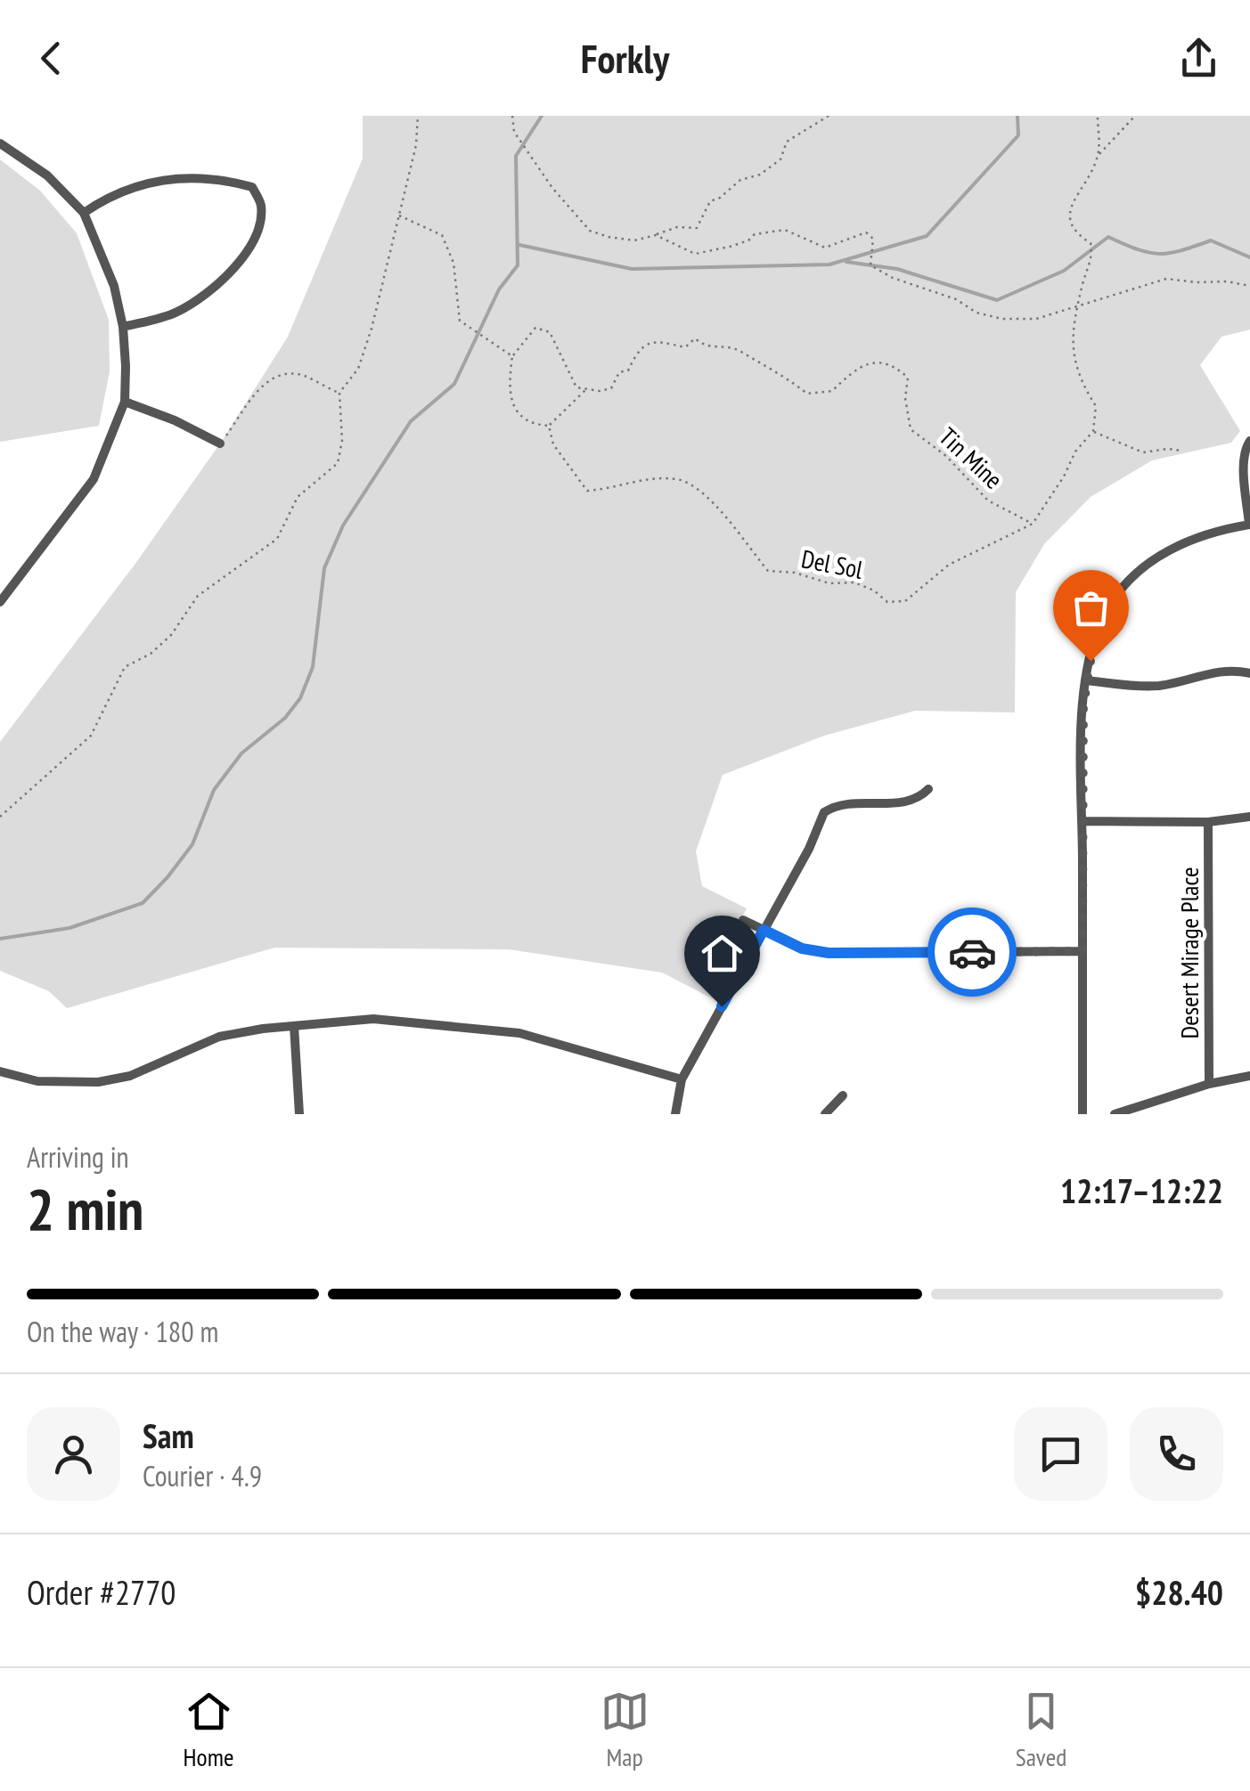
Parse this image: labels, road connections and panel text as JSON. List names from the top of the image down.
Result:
{
  "streets": {
    "street": ["Desert Mirage Place"],
    "path": ["Tin Mine", "Del Sol"]
  },
  "crossings": [
    ["Tin Mine", "Del Sol"]
  ],
  "page": {
    "header": "Forkly",
    "heading": ["2 min", "Arriving in", "12:17–12:22"],
    "panel": [
      "Sam",
      "Courier · 4.9",
      "Order #2770",
      "$28.40"
    ],
    "bar": "On the way · 180 m",
    "tabs": ["Home", "Map", "Saved"]
  }
}
